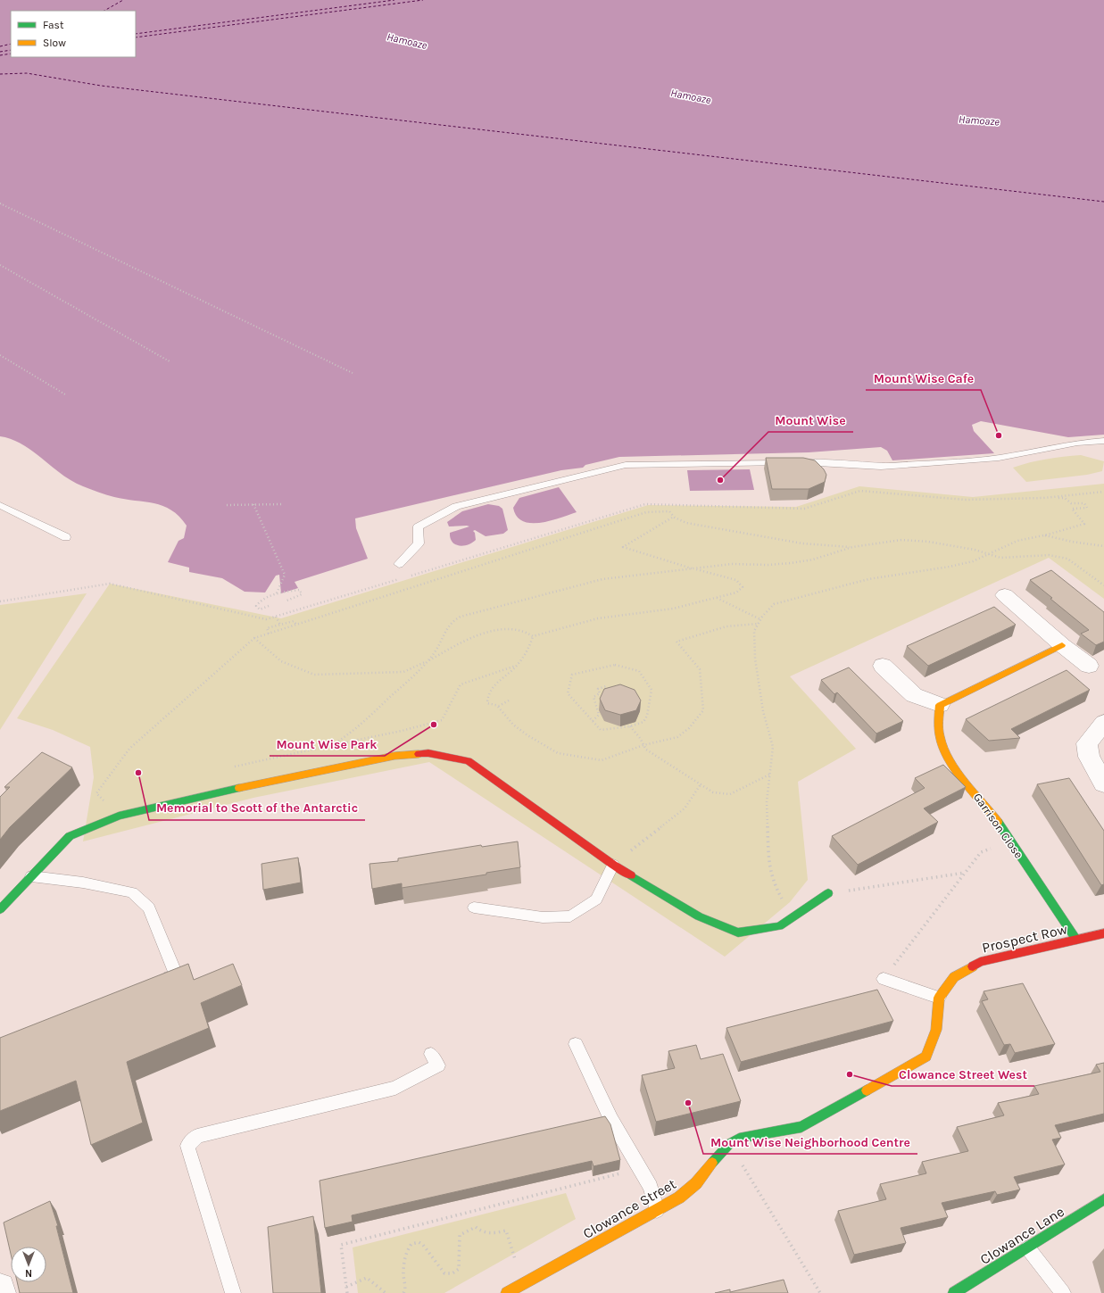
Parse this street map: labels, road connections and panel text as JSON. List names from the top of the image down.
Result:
{
  "streets": {
    "street": [
      "Garrison Close",
      "Prospect Row",
      "Clowance Street",
      "Clowance Lane"
    ]
  },
  "crossings": [
    ["Garrison Close", "Prospect Row"],
    ["Prospect Row", "Clowance Street"]
  ],
  "water": ["Hamoaze"],
  "places": [
    "Mount Wise Cafe",
    "Mount Wise",
    "Mount Wise Park",
    "Memorial to Scott of the Antarctic",
    "Clowance Street West",
    "Mount Wise Neighborhood Centre"
  ],
  "legend": ["Fast", "Slow"],
  "north": "bottom"
}
